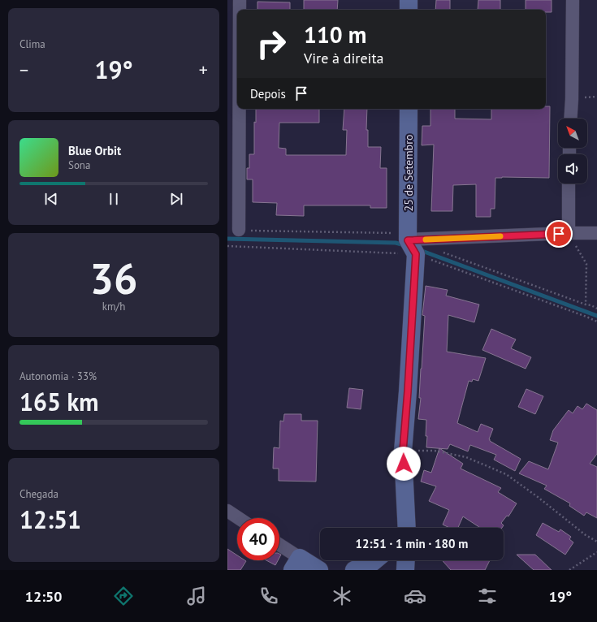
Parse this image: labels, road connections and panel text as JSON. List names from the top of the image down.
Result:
{
  "streets": {
    "street": ["25 de Setembro"]
  },
  "north": "top left",
  "page": {
    "tile": [
      "Clima",
      ["36", "km/h"],
      ["Autonomia · 33%", "165 km"],
      ["Chegada", "12:51"]
    ],
    "turn": ["110 m", "Vire à direita"],
    "heat": ["−", "19°", "+"],
    "then": "Depois",
    "song": ["Blue Orbit", "Sona"],
    "limit": "40",
    "trip": "12:51 · 1 min · 180 m",
    "tabs": ["12:50", "19°"]
  }
}
